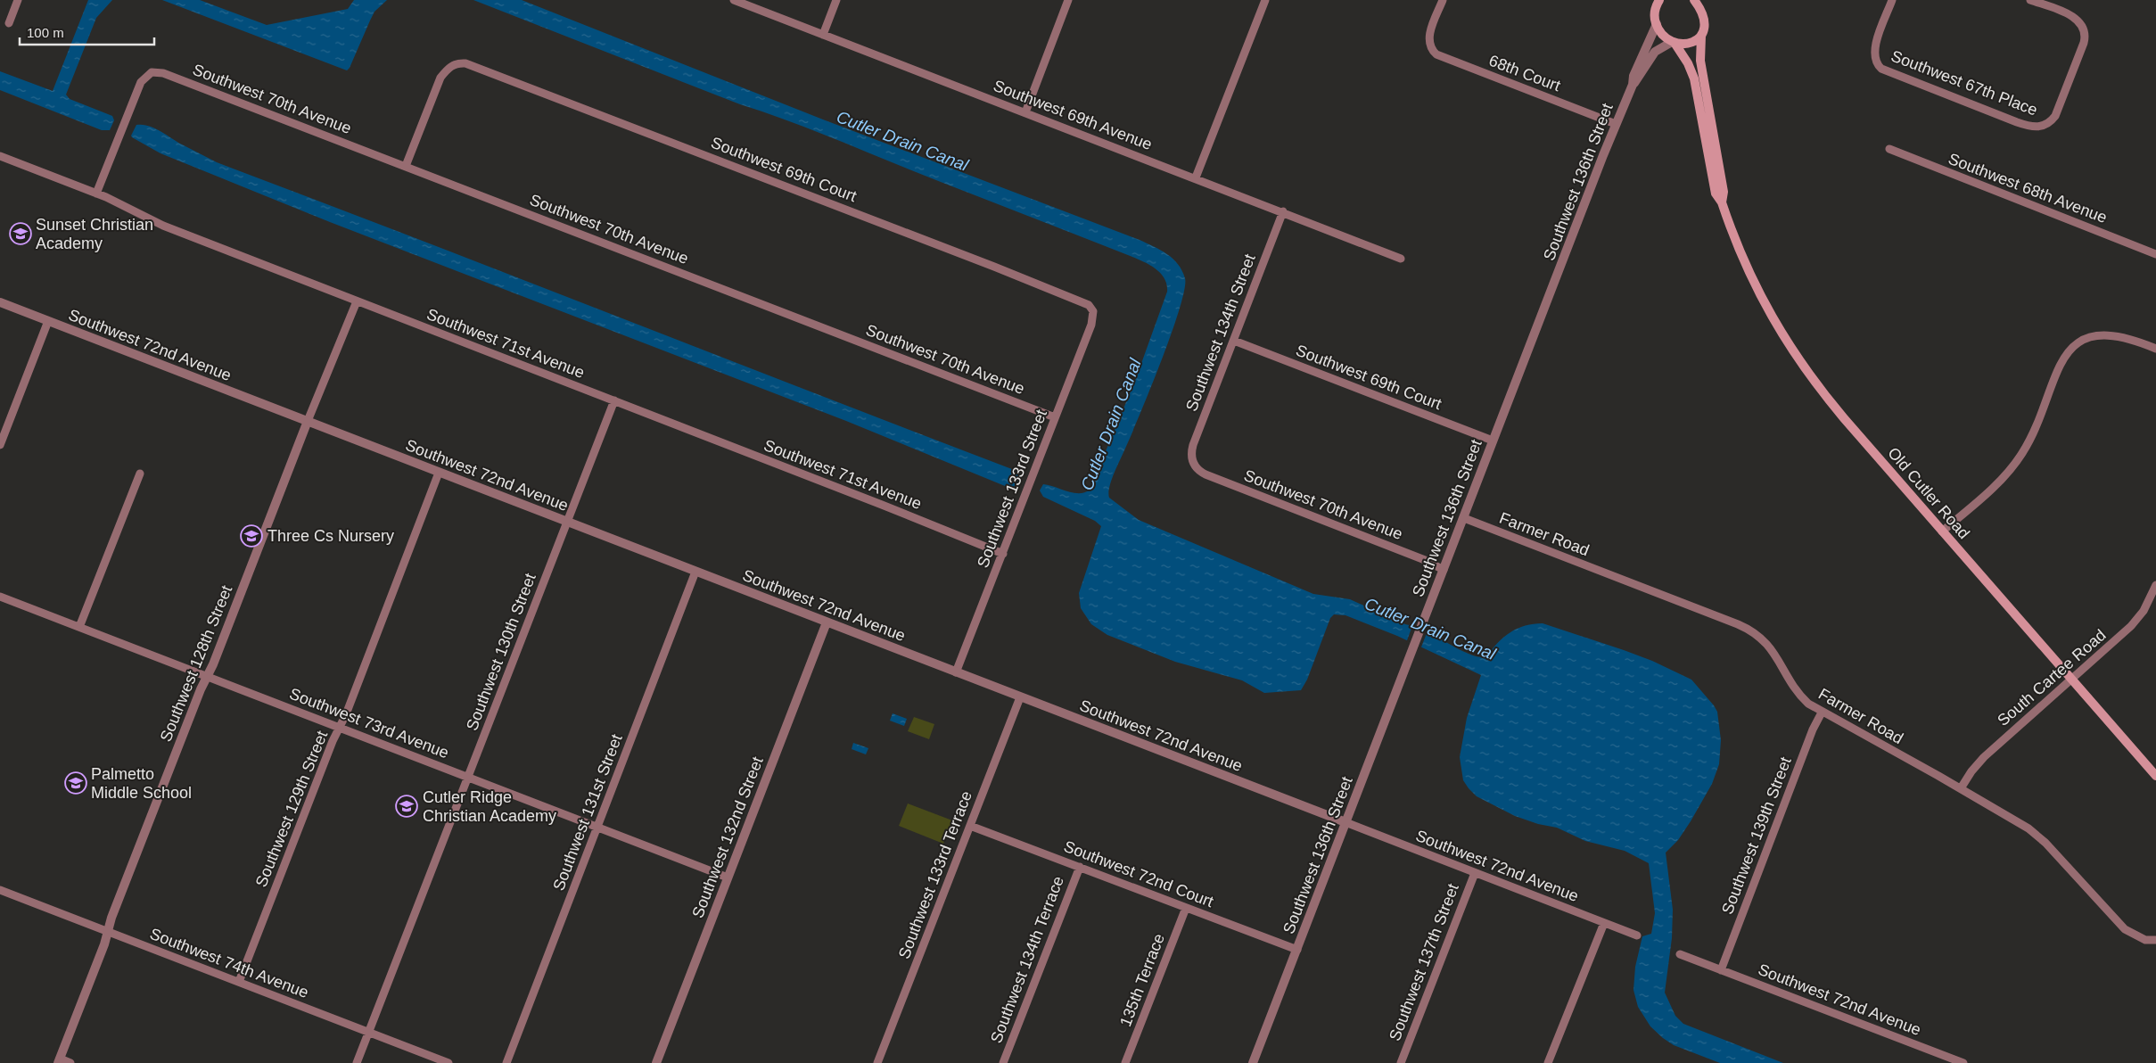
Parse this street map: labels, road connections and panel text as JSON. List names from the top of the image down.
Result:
{
  "streets": {
    "main road": ["Old Cutler Road"],
    "street": [
      "68th Court",
      "Southwest 67th Place",
      "Southwest 70th Avenue",
      "Southwest 69th Avenue",
      "Southwest 69th Court",
      "Southwest 136th Street",
      "Southwest 68th Avenue",
      "Southwest 134th Street",
      "Southwest 71st Avenue",
      "Southwest 72nd Avenue",
      "Southwest 133rd Street",
      "Farmer Road",
      "Southwest 130th Street",
      "Southwest 128th Street",
      "South Cartee Road",
      "Southwest 73rd Avenue",
      "Southwest 129th Street",
      "Southwest 131st Street",
      "Southwest 139th Street",
      "Southwest 132nd Street",
      "Southwest 72nd Court",
      "Southwest 133rd Terrace",
      "Southwest 134th Terrace",
      "Southwest 137th Street",
      "Southwest 74th Avenue",
      "135th Terrace"
    ]
  },
  "crossings": [
    ["68th Court", "Southwest 136th Street"],
    ["Southwest 70th Avenue", "Southwest 69th Court"],
    ["Southwest 70th Avenue", "Southwest 136th Street"],
    ["Southwest 70th Avenue", "Southwest 134th Street"],
    ["Southwest 70th Avenue", "Southwest 71st Avenue"],
    ["Southwest 70th Avenue", "Southwest 133rd Street"],
    ["Southwest 69th Avenue", "Southwest 134th Street"],
    ["Southwest 69th Court", "Southwest 136th Street"],
    ["Southwest 69th Court", "Southwest 134th Street"],
    ["Southwest 69th Court", "Southwest 133rd Street"],
    ["Southwest 136th Street", "Southwest 72nd Avenue"],
    ["Southwest 136th Street", "Old Cutler Road"],
    ["Southwest 136th Street", "Farmer Road"],
    ["Southwest 136th Street", "Southwest 72nd Court"],
    ["Southwest 71st Avenue", "Southwest 133rd Street"],
    ["Southwest 71st Avenue", "Southwest 130th Street"],
    ["Southwest 71st Avenue", "Southwest 128th Street"],
    ["Southwest 72nd Avenue", "Southwest 133rd Street"],
    ["Southwest 72nd Avenue", "Southwest 130th Street"],
    ["Southwest 72nd Avenue", "Southwest 128th Street"],
    ["Southwest 72nd Avenue", "Southwest 129th Street"],
    ["Southwest 72nd Avenue", "Southwest 131st Street"],
    ["Southwest 72nd Avenue", "Southwest 139th Street"],
    ["Southwest 72nd Avenue", "Southwest 132nd Street"],
    ["Southwest 72nd Avenue", "Southwest 133rd Terrace"],
    ["Southwest 72nd Avenue", "Southwest 137th Street"],
    ["Old Cutler Road", "South Cartee Road"],
    ["Farmer Road", "South Cartee Road"],
    ["Farmer Road", "Southwest 139th Street"],
    ["Southwest 130th Street", "Southwest 73rd Avenue"],
    ["Southwest 130th Street", "Southwest 74th Avenue"],
    ["Southwest 128th Street", "Southwest 73rd Avenue"],
    ["Southwest 128th Street", "Southwest 74th Avenue"],
    ["Southwest 73rd Avenue", "Southwest 129th Street"],
    ["Southwest 73rd Avenue", "Southwest 131st Street"],
    ["Southwest 73rd Avenue", "Southwest 132nd Street"],
    ["Southwest 129th Street", "Southwest 74th Avenue"],
    ["Southwest 72nd Court", "Southwest 133rd Terrace"],
    ["Southwest 72nd Court", "Southwest 134th Terrace"],
    ["Southwest 72nd Court", "135th Terrace"]
  ],
  "water": ["Cutler Drain Canal"],
  "places": {
    "school or university": [
      "Sunset Christian Academy",
      "Three Cs Nursery",
      "Palmetto Middle School",
      "Cutler Ridge Christian Academy"
    ]
  },
  "scale_bar": "100 m"
}
